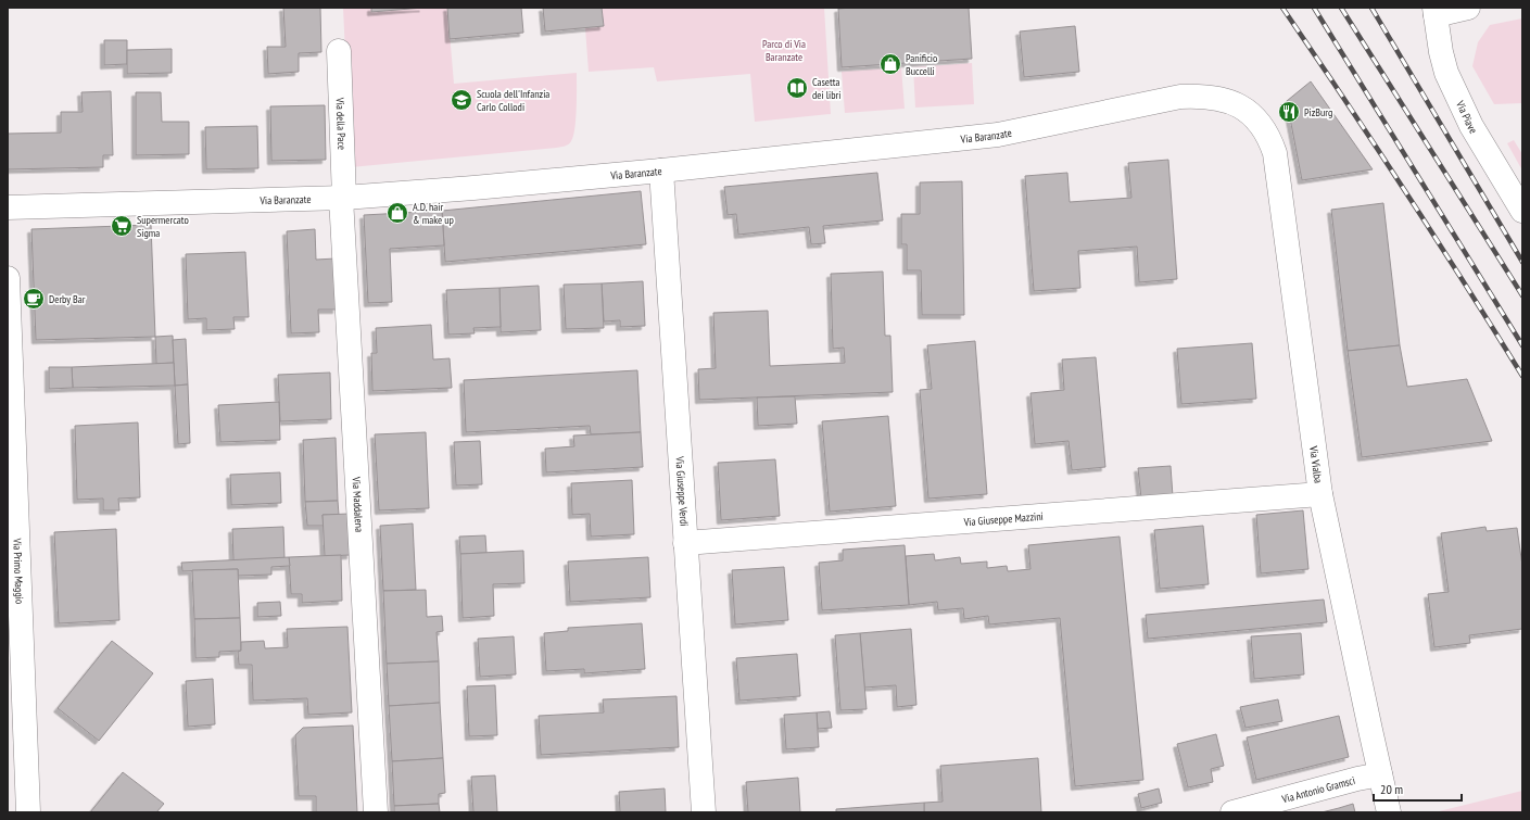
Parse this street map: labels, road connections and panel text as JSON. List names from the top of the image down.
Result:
{
  "streets": {
    "street": [
      "Via Piave",
      "Via della Pace",
      "Via Baranzate",
      "Via Vialba",
      "Via Giuseppe Verdi",
      "Via Maddalena",
      "Via Giuseppe Mazzini",
      "Via Primo Maggio",
      "Via Antonio Gramsci"
    ]
  },
  "crossings": [
    ["Via della Pace", "Via Baranzate"],
    ["Via della Pace", "Via Maddalena"],
    ["Via Baranzate", "Via Vialba"],
    ["Via Baranzate", "Via Giuseppe Verdi"],
    ["Via Baranzate", "Via Maddalena"],
    ["Via Vialba", "Via Giuseppe Mazzini"],
    ["Via Vialba", "Via Antonio Gramsci"],
    ["Via Giuseppe Verdi", "Via Giuseppe Mazzini"]
  ],
  "parks": ["Parco di Via Baranzate"],
  "places": {
    "shop": ["Panificio Buccelli", "A.D. hair & make up"],
    "library": ["Casetta dei libri"],
    "school or university": ["Scuola dell'Infanzia Carlo Collodi"],
    "restaurant": ["PizBurg"],
    "supermarket": ["Supermercato Sigma"],
    "cafe": ["Derby Bar"]
  },
  "scale_bar": "20 m"
}
